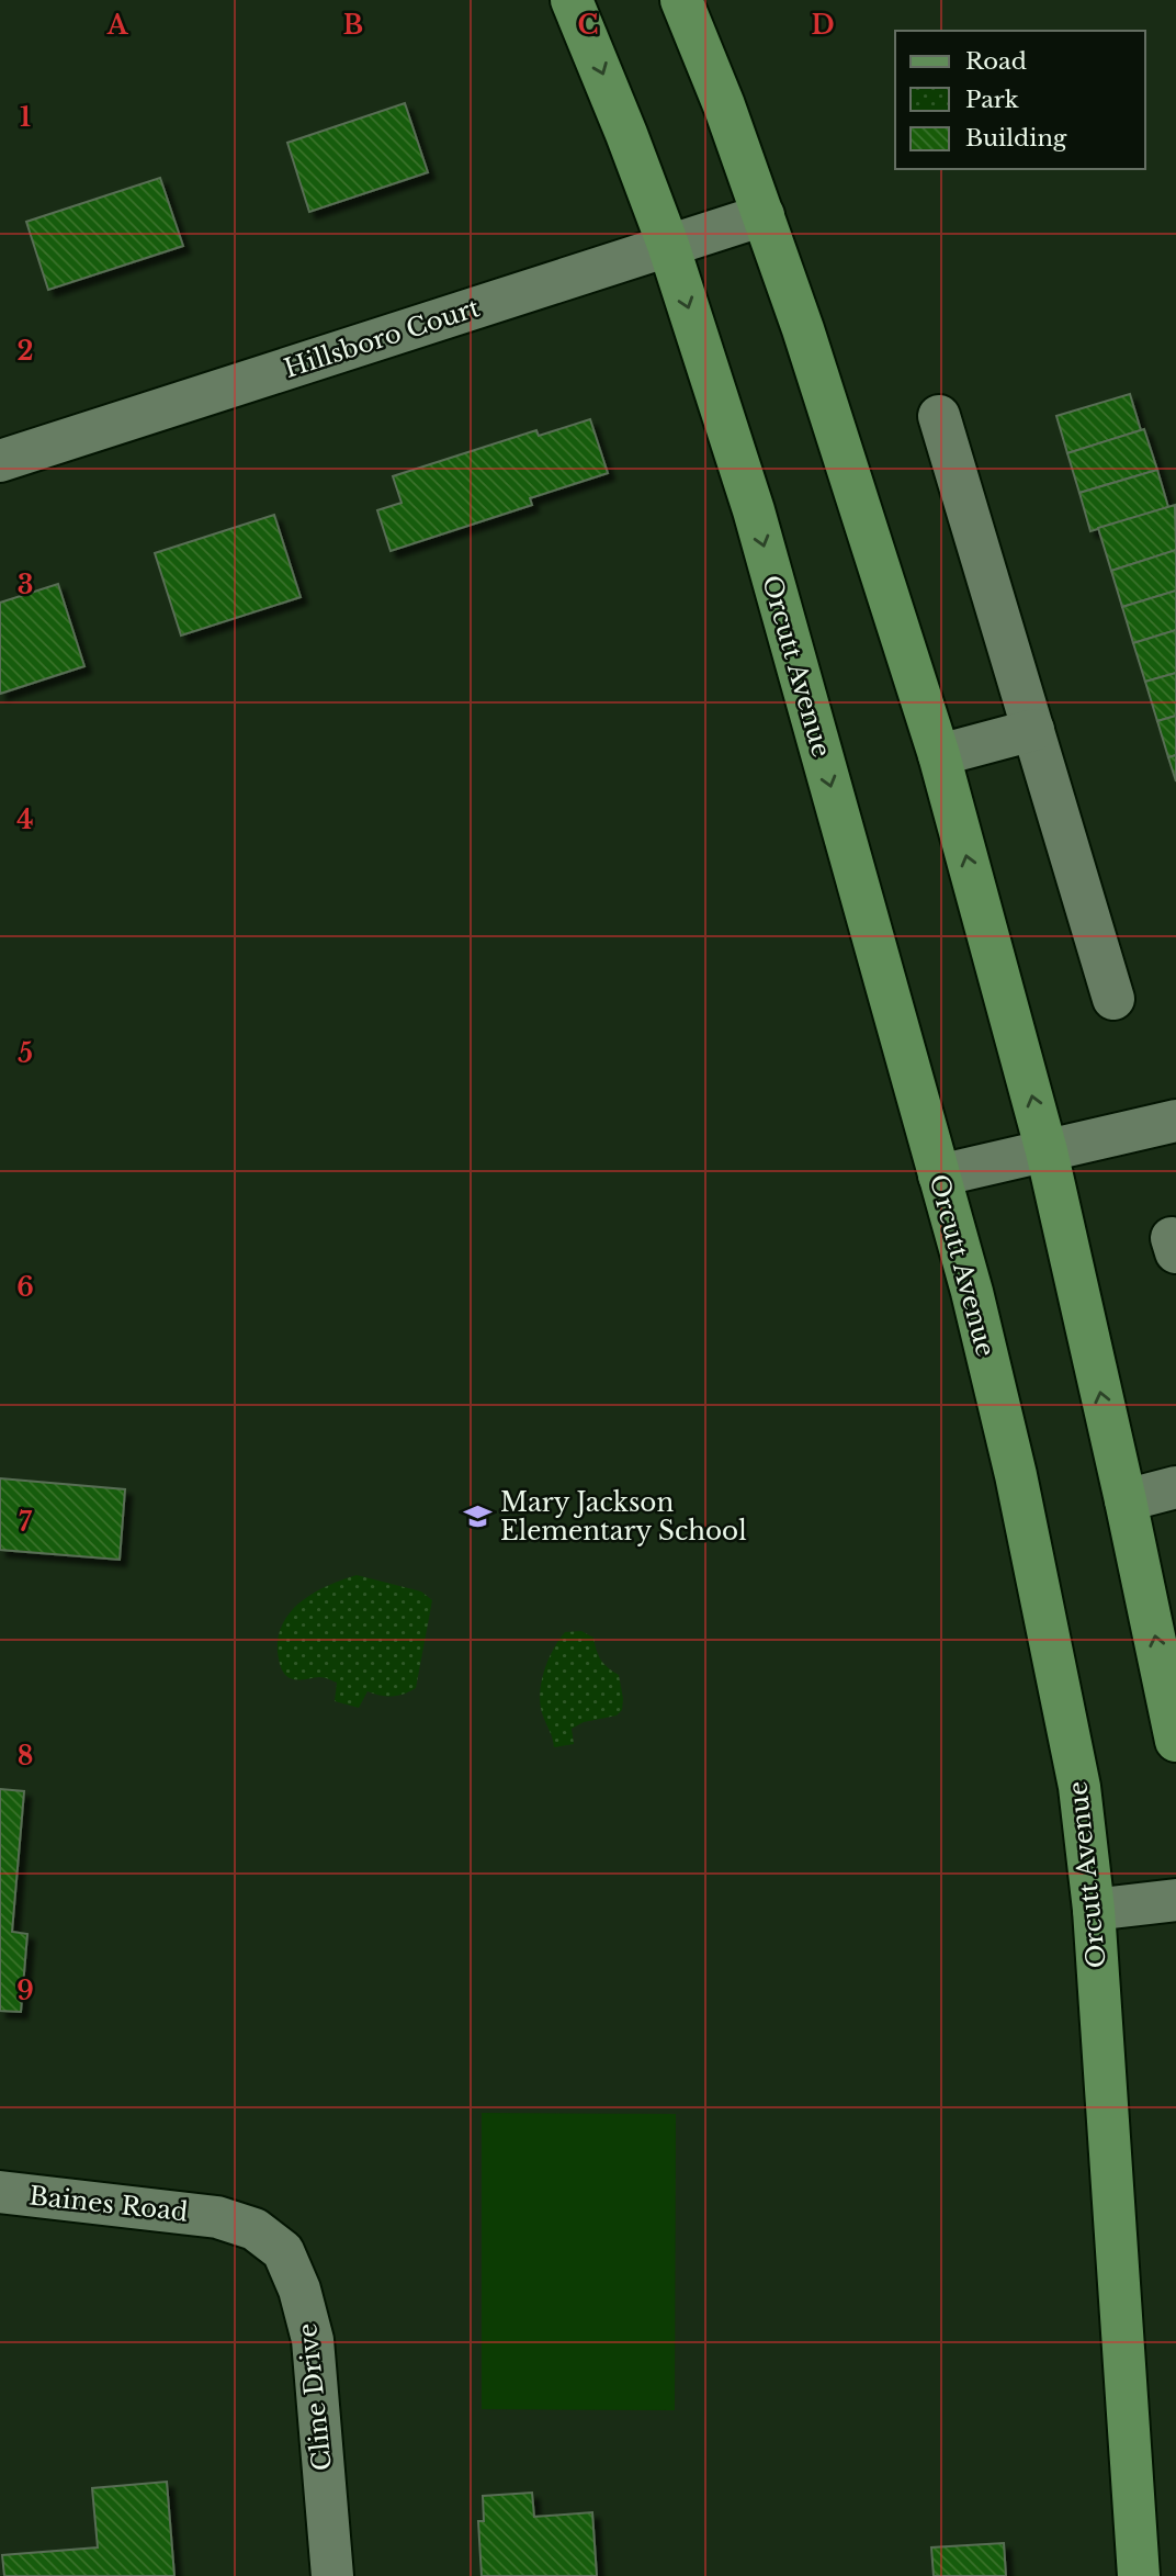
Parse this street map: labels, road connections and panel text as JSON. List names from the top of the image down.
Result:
{
  "streets": {
    "main road": ["Orcutt Avenue"],
    "street": ["Hillsboro Court", "Baines Road", "Cline Drive"]
  },
  "crossings": [
    ["Hillsboro Court", "Orcutt Avenue"],
    ["Baines Road", "Cline Drive"]
  ],
  "places": {
    "school or university": ["Mary Jackson Elementary School"]
  },
  "legend": ["Road", "Park", "Building"],
  "grid": {
    "columns": [
      "A",
      "B",
      "C",
      "D"
    ],
    "rows": [
      "1",
      "2",
      "3",
      "4",
      "5",
      "6",
      "7",
      "8",
      "9"
    ]
  }
}
